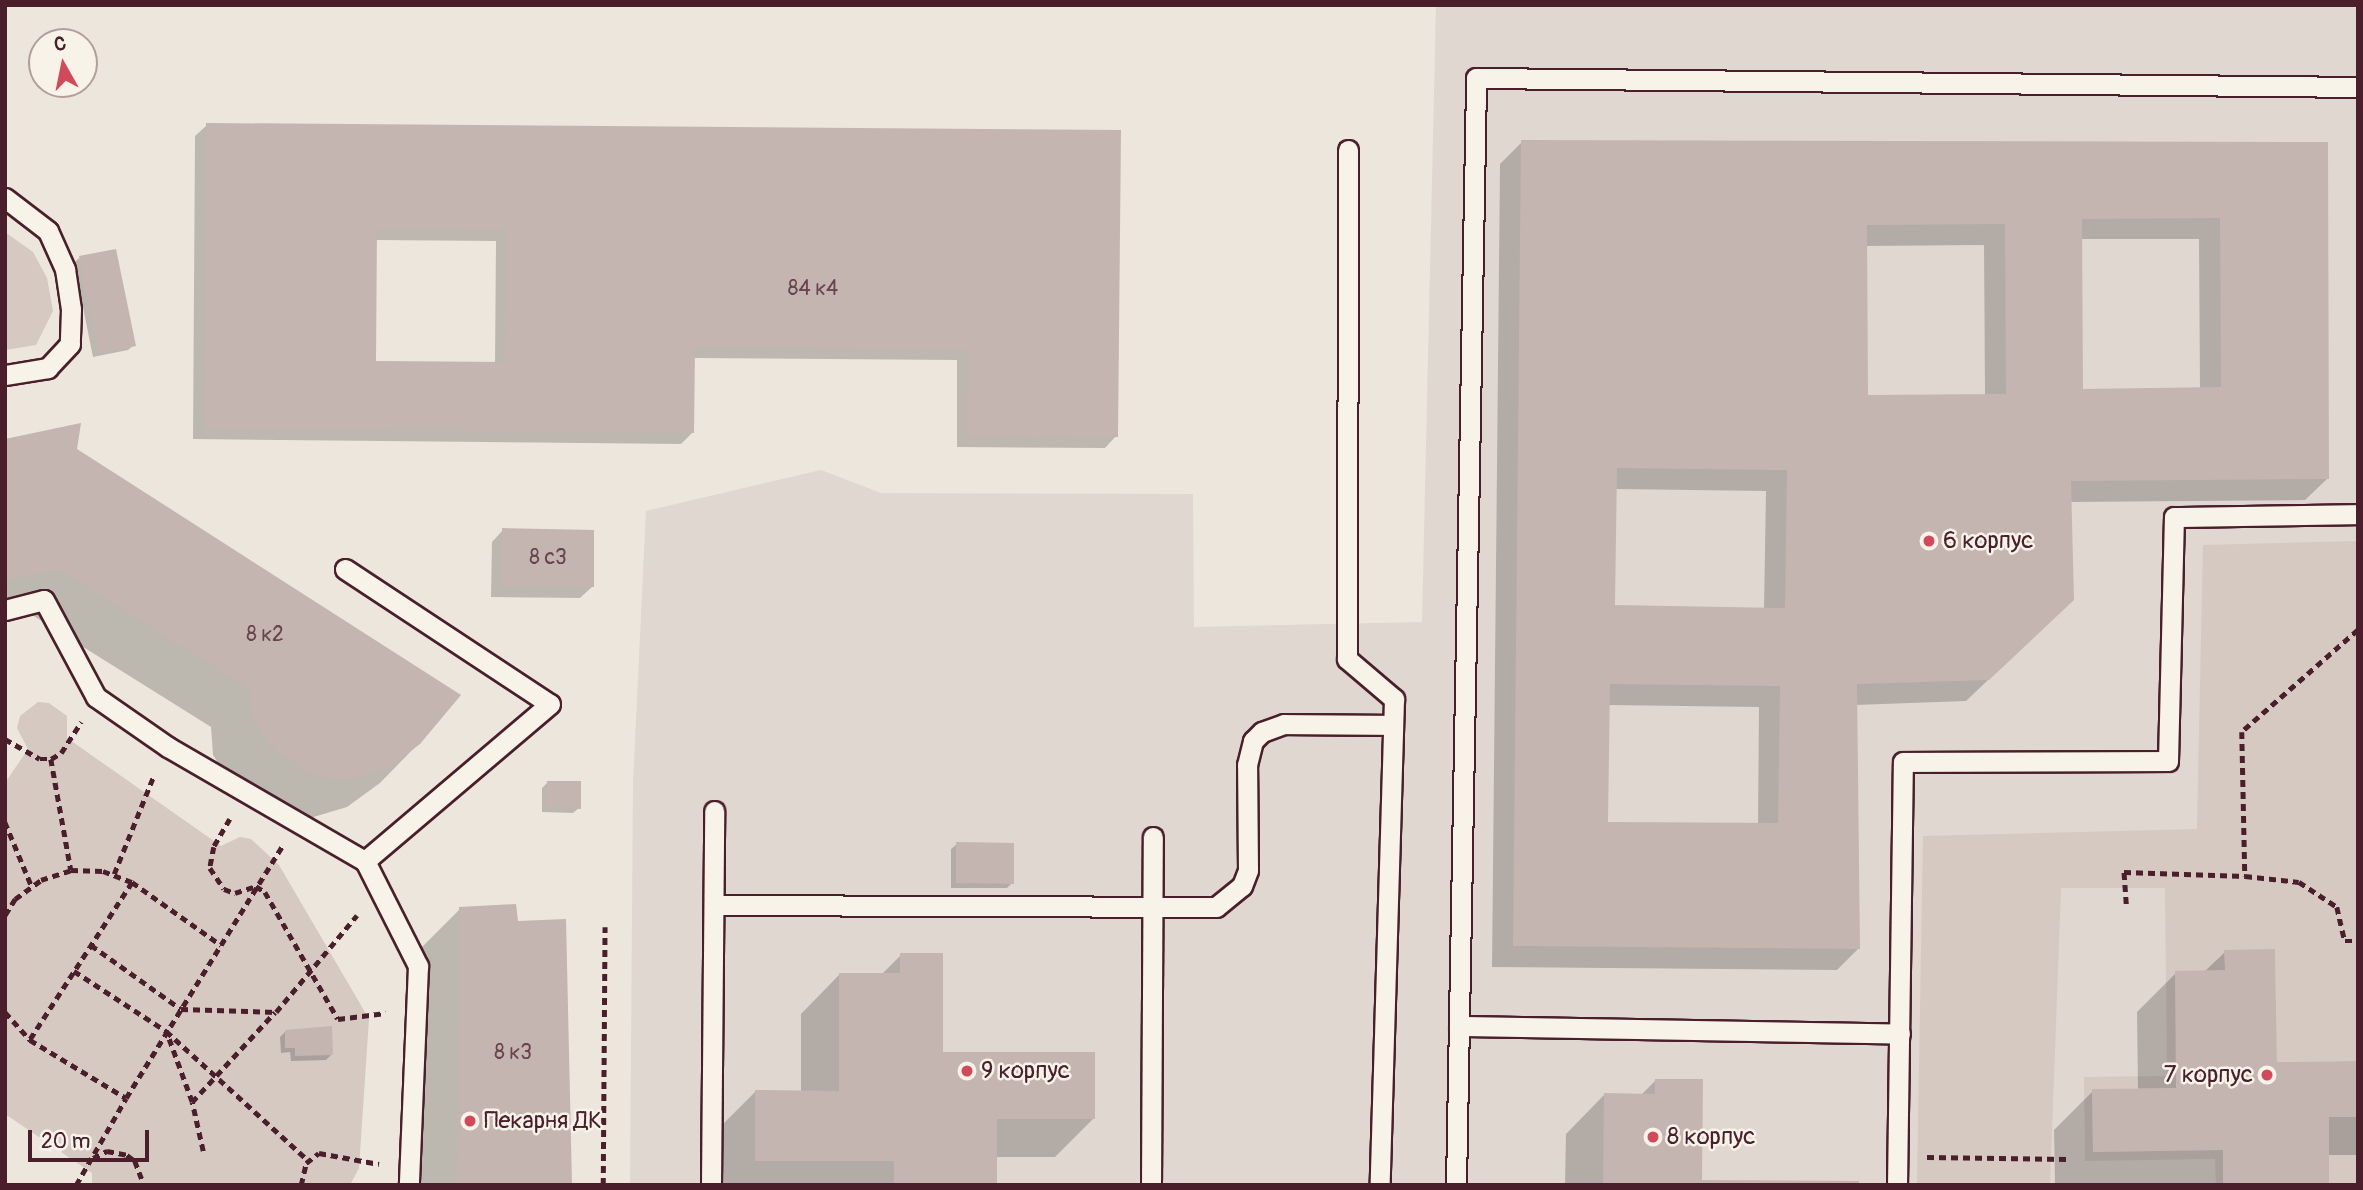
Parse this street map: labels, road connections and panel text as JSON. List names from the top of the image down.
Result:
{
  "places": [
    "6 корпус",
    "9 корпус",
    "7 корпус",
    "Пекарня ДК",
    "8 корпус"
  ],
  "house_numbers": [
    "84 к4",
    "8 с3",
    "8 к2",
    "8 к3"
  ],
  "scale_bar": "20 m",
  "north": "top"
}
